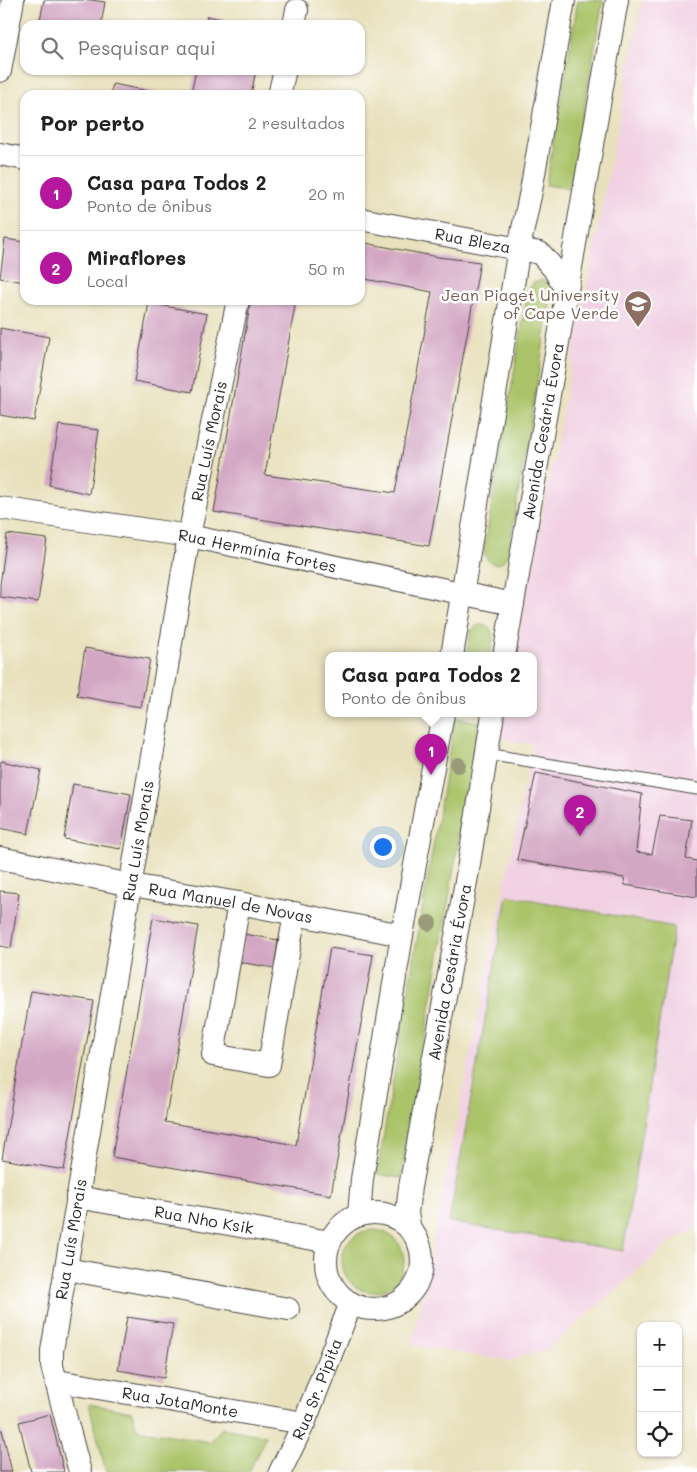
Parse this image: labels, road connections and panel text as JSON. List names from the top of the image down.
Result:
{
  "streets": {
    "street": [
      "Rua Bleza",
      "Avenida Cesária Évora",
      "Rua Luís Morais",
      "Rua Hermínia Fortes",
      "Rua Manuel de Novas",
      "Rua Nho Ksik",
      "Rua Sr. Pipita",
      "Rua JotaMonte"
    ]
  },
  "crossings": [
    ["Rua Bleza", "Avenida Cesária Évora"],
    ["Avenida Cesária Évora", "Rua Hermínia Fortes"],
    ["Avenida Cesária Évora", "Rua Nho Ksik"],
    ["Avenida Cesária Évora", "Rua Sr. Pipita"],
    ["Rua Luís Morais", "Rua Hermínia Fortes"],
    ["Rua Luís Morais", "Rua Manuel de Novas"],
    ["Rua Luís Morais", "Rua Nho Ksik"],
    ["Rua Luís Morais", "Rua JotaMonte"],
    ["Rua Nho Ksik", "Rua Sr. Pipita"],
    ["Rua Sr. Pipita", "Rua JotaMonte"]
  ],
  "places": {
    "school or university": ["Jean Piaget University of Cape Verde"]
  },
  "page": {
    "search": "Pesquisar aqui",
    "heading": ["Por perto", "2 resultados"],
    "list": [
      {
        "mark": "1",
        "name": "Casa para Todos 2",
        "note": "Ponto de ônibus",
        "value": "20 m"
      },
      {
        "mark": "2",
        "name": "Miraflores",
        "note": "Local",
        "value": "50 m"
      }
    ],
    "popup": ["Casa para Todos 2", "Ponto de ônibus"],
    "pins": ["1", "2"],
    "map_buttons": ["+", "−"]
  }
}
